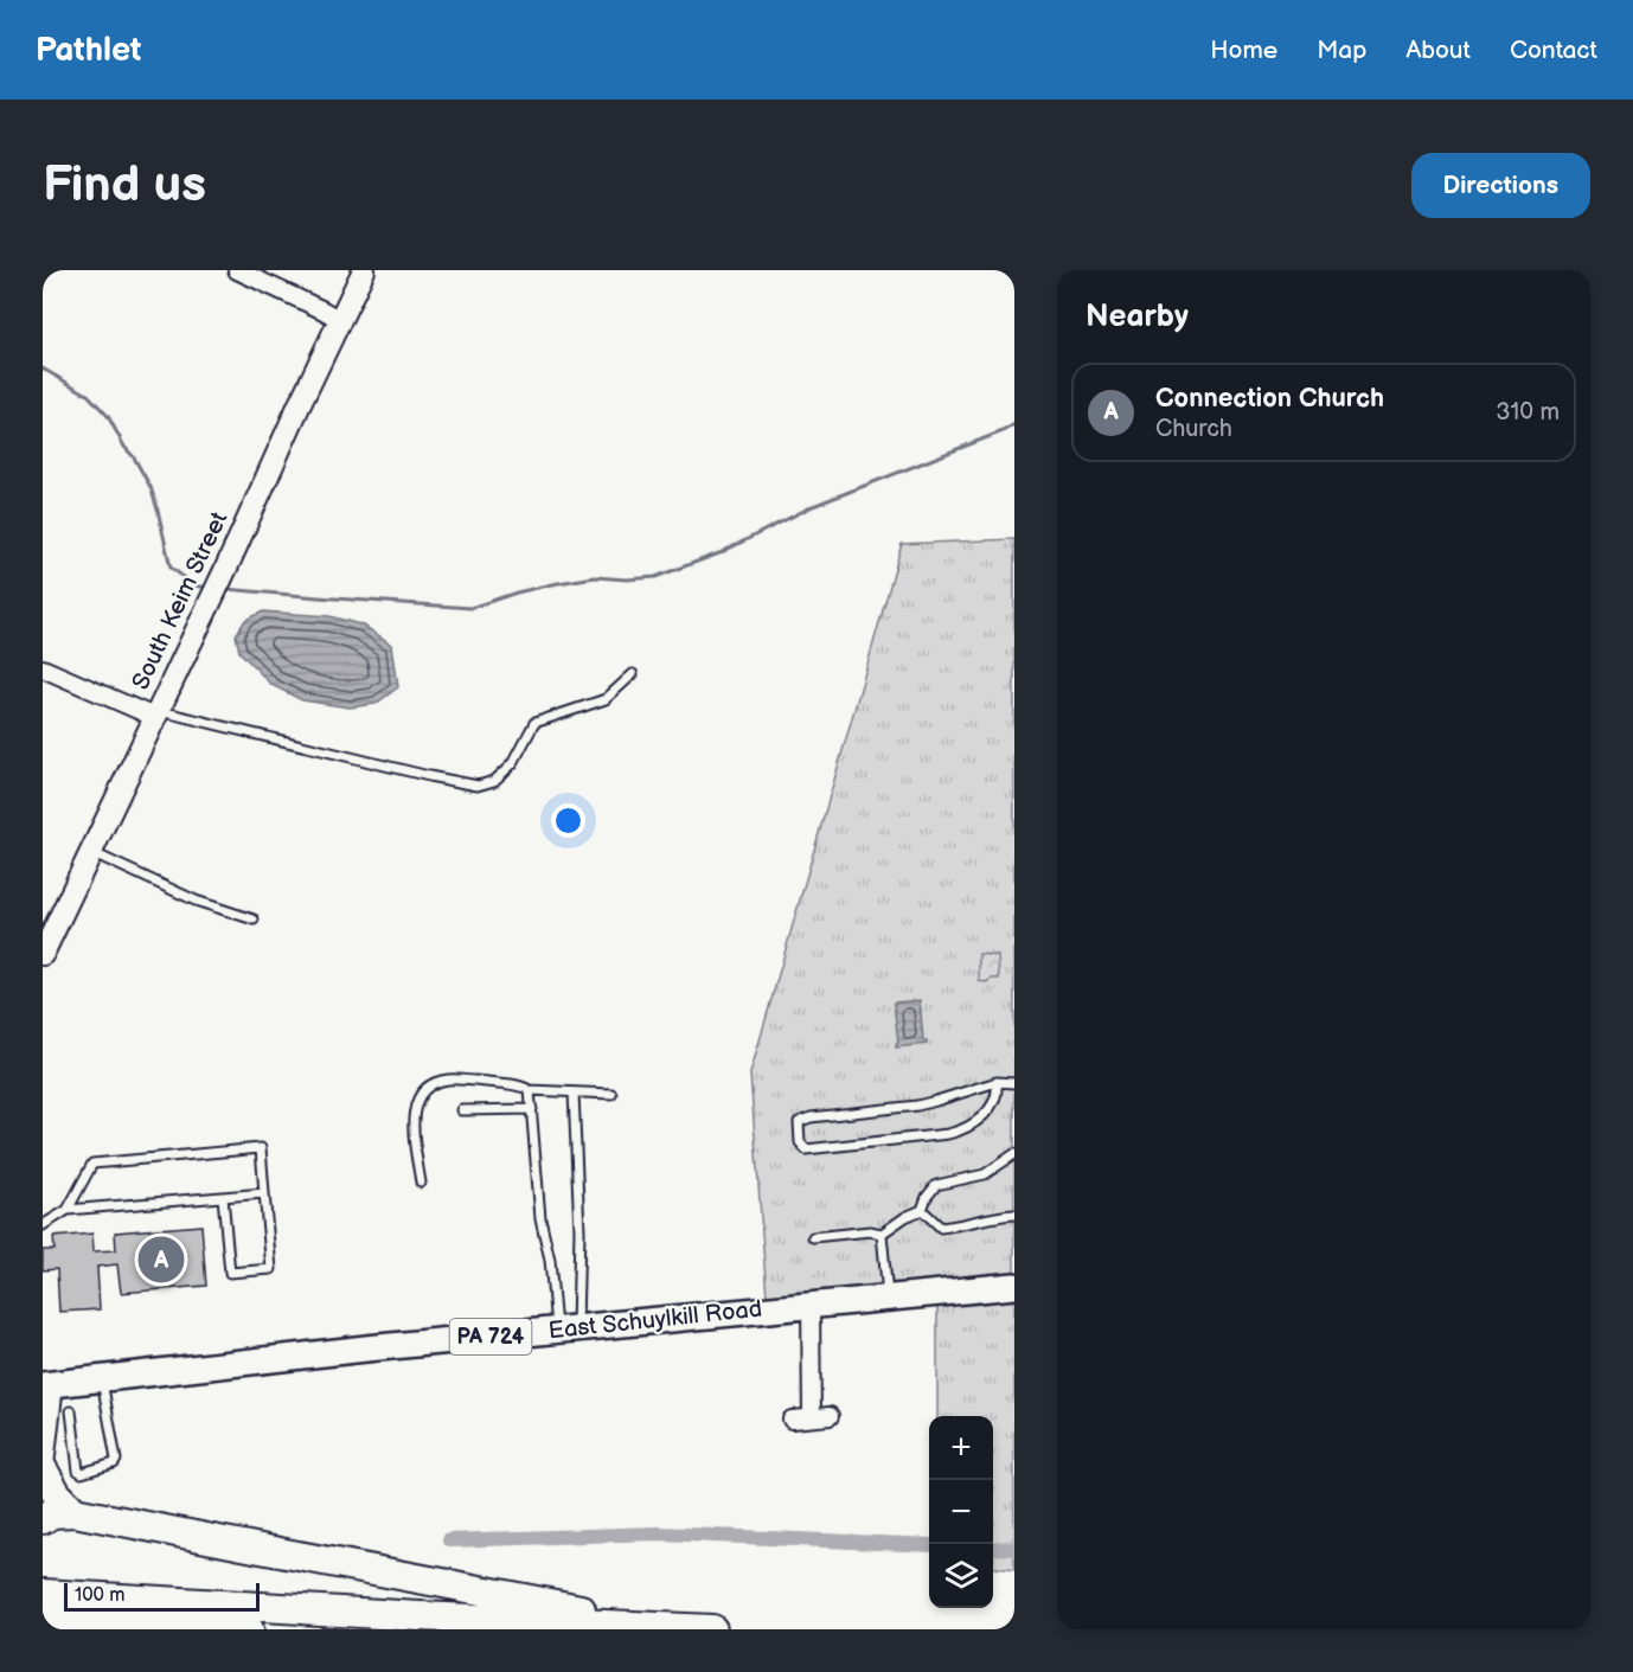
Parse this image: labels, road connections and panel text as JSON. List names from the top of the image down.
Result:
{
  "streets": {
    "main road": ["East Schuylkill Road", "PA 724"],
    "street": ["South Keim Street"]
  },
  "scale_bar": "100 m",
  "page": {
    "header": "Pathlet",
    "nav": [
      "Home",
      "Map",
      "About",
      "Contact"
    ],
    "buttons": "Directions",
    "title": "Find us",
    "heading": "Nearby",
    "list": [
      {
        "mark": "A",
        "name": "Connection Church",
        "note": "Church",
        "value": "310 m"
      }
    ],
    "pins": "A",
    "map_buttons": ["+", "−"],
    "scale": "100 m"
  }
}
